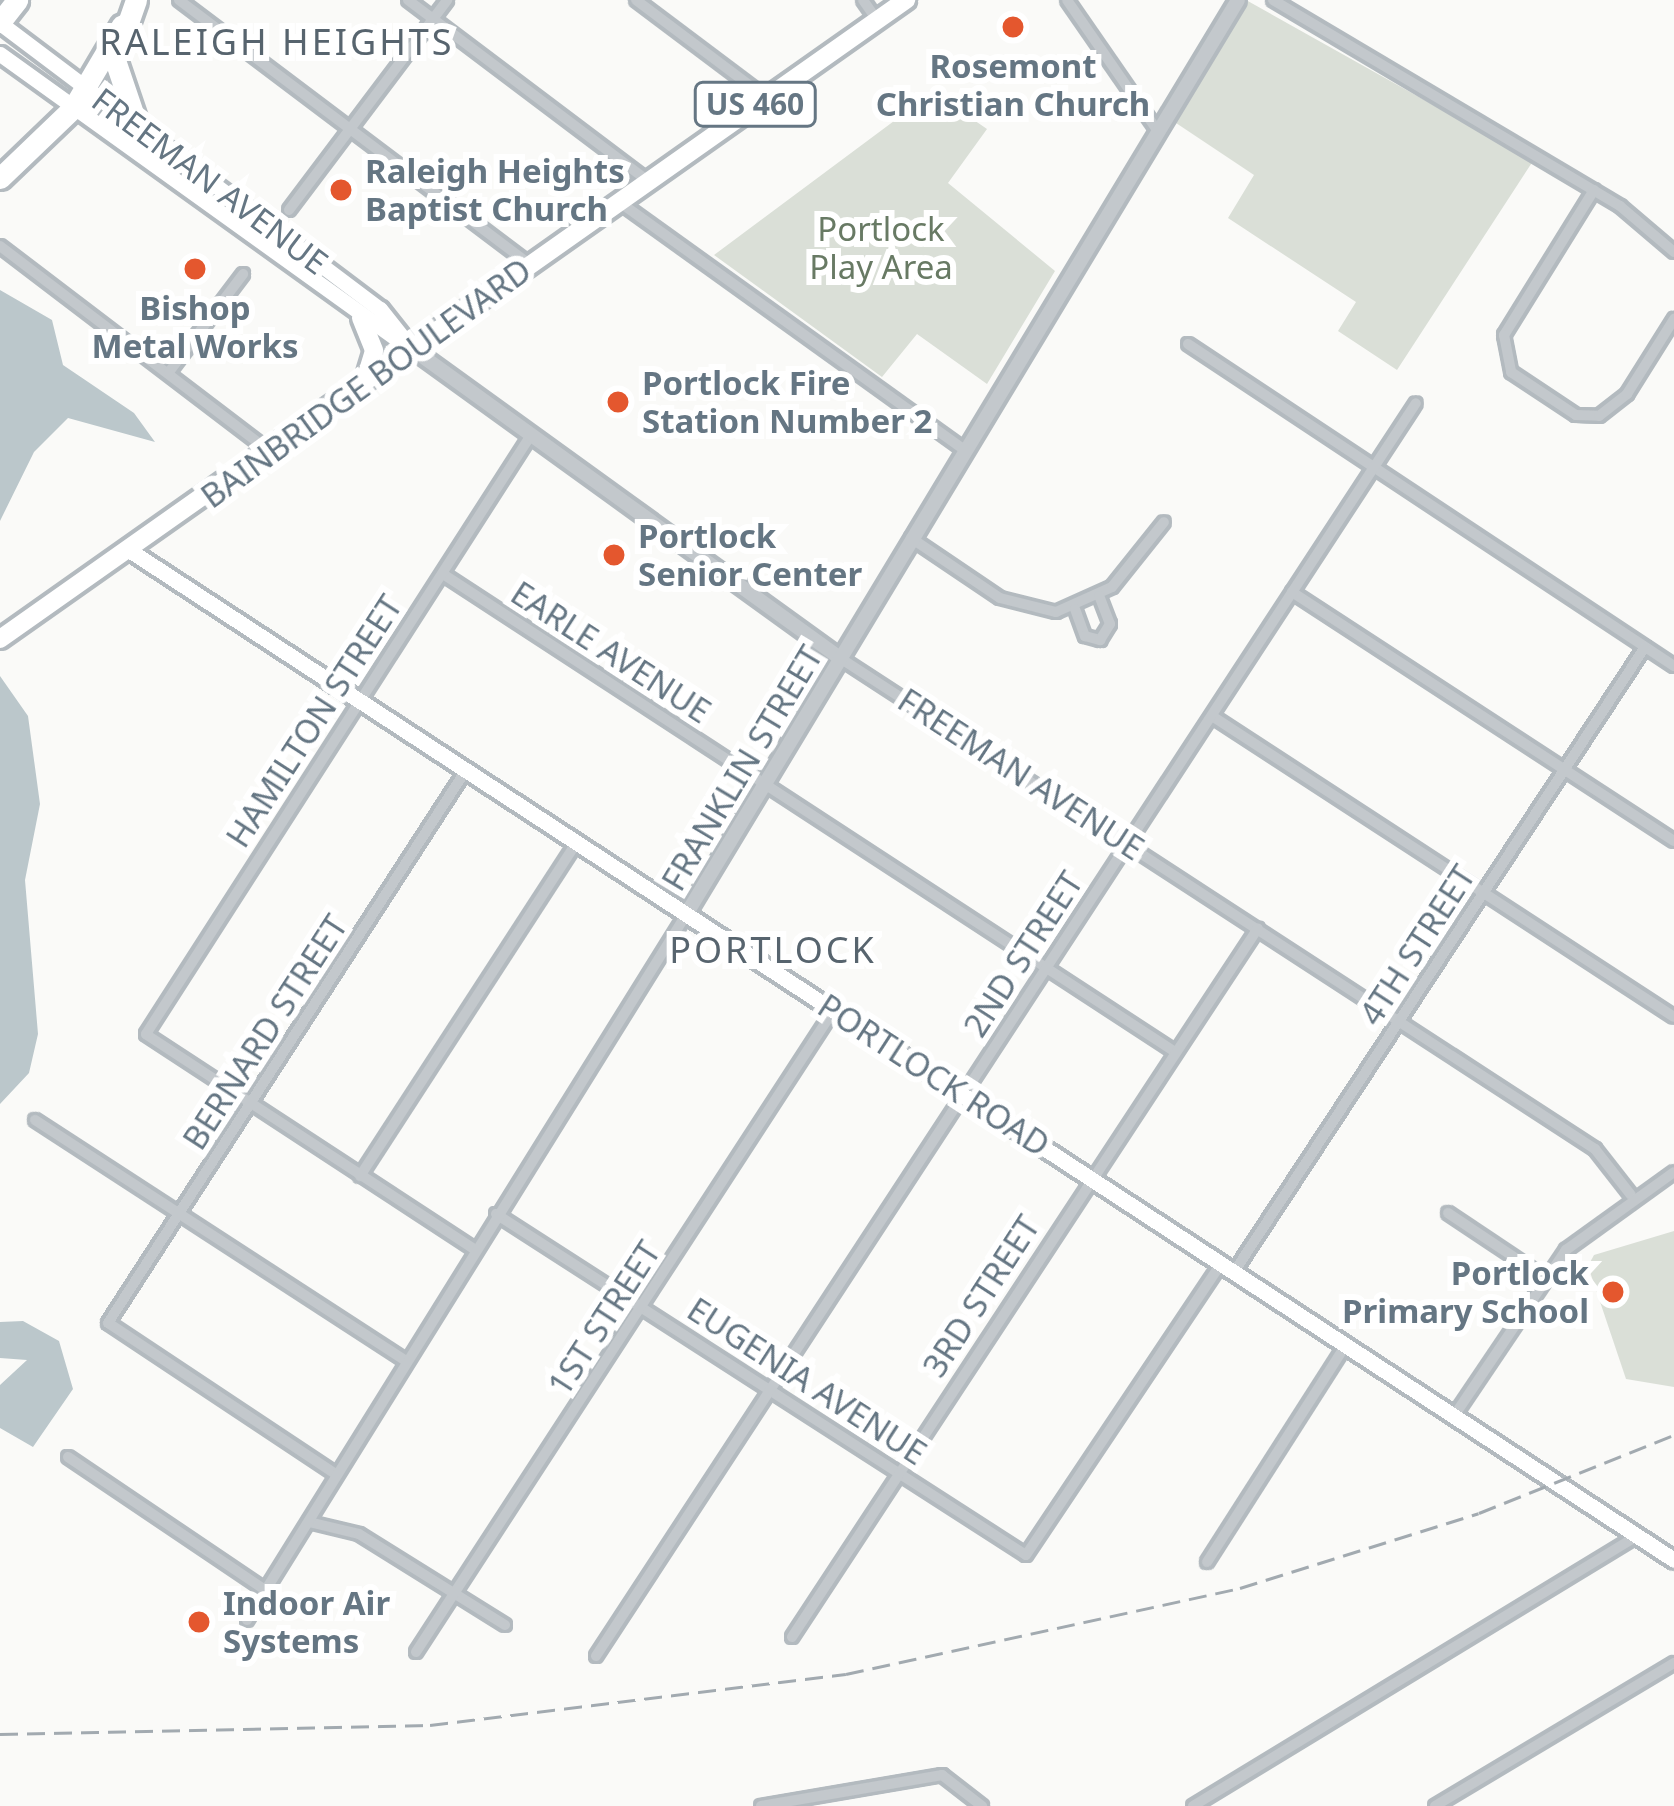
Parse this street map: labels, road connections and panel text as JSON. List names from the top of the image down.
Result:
{
  "streets": {
    "main road": [
      "US 460",
      "FREEMAN AVENUE",
      "BAINBRIDGE BOULEVARD",
      "PORTLOCK ROAD"
    ],
    "street": [
      "EARLE AVENUE",
      "HAMILTON STREET",
      "FRANKLIN STREET",
      "4TH STREET",
      "2ND STREET",
      "BERNARD STREET",
      "3RD STREET",
      "1ST STREET",
      "EUGENIA AVENUE"
    ]
  },
  "crossings": [
    ["FREEMAN AVENUE", "BAINBRIDGE BOULEVARD"],
    ["FREEMAN AVENUE", "HAMILTON STREET"],
    ["FREEMAN AVENUE", "FRANKLIN STREET"],
    ["FREEMAN AVENUE", "4TH STREET"],
    ["FREEMAN AVENUE", "2ND STREET"],
    ["FREEMAN AVENUE", "3RD STREET"],
    ["BAINBRIDGE BOULEVARD", "PORTLOCK ROAD"],
    ["EARLE AVENUE", "HAMILTON STREET"],
    ["EARLE AVENUE", "FRANKLIN STREET"],
    ["EARLE AVENUE", "2ND STREET"],
    ["EARLE AVENUE", "3RD STREET"],
    ["HAMILTON STREET", "BERNARD STREET"],
    ["HAMILTON STREET", "PORTLOCK ROAD"],
    ["FRANKLIN STREET", "BERNARD STREET"],
    ["FRANKLIN STREET", "PORTLOCK ROAD"],
    ["FRANKLIN STREET", "EUGENIA AVENUE"],
    ["4TH STREET", "PORTLOCK ROAD"],
    ["4TH STREET", "EUGENIA AVENUE"],
    ["2ND STREET", "PORTLOCK ROAD"],
    ["2ND STREET", "EUGENIA AVENUE"],
    ["BERNARD STREET", "PORTLOCK ROAD"],
    ["PORTLOCK ROAD", "3RD STREET"],
    ["PORTLOCK ROAD", "1ST STREET"],
    ["3RD STREET", "EUGENIA AVENUE"],
    ["1ST STREET", "EUGENIA AVENUE"]
  ],
  "districts": ["RALEIGH HEIGHTS", "PORTLOCK"],
  "parks": ["Portlock Play Area"],
  "places": [
    "Rosemont Christian Church",
    "Raleigh Heights Baptist Church",
    "Bishop Metal Works",
    "Portlock Fire Station Number 2",
    "Portlock Senior Center",
    "Portlock Primary School",
    "Indoor Air Systems"
  ]
}
